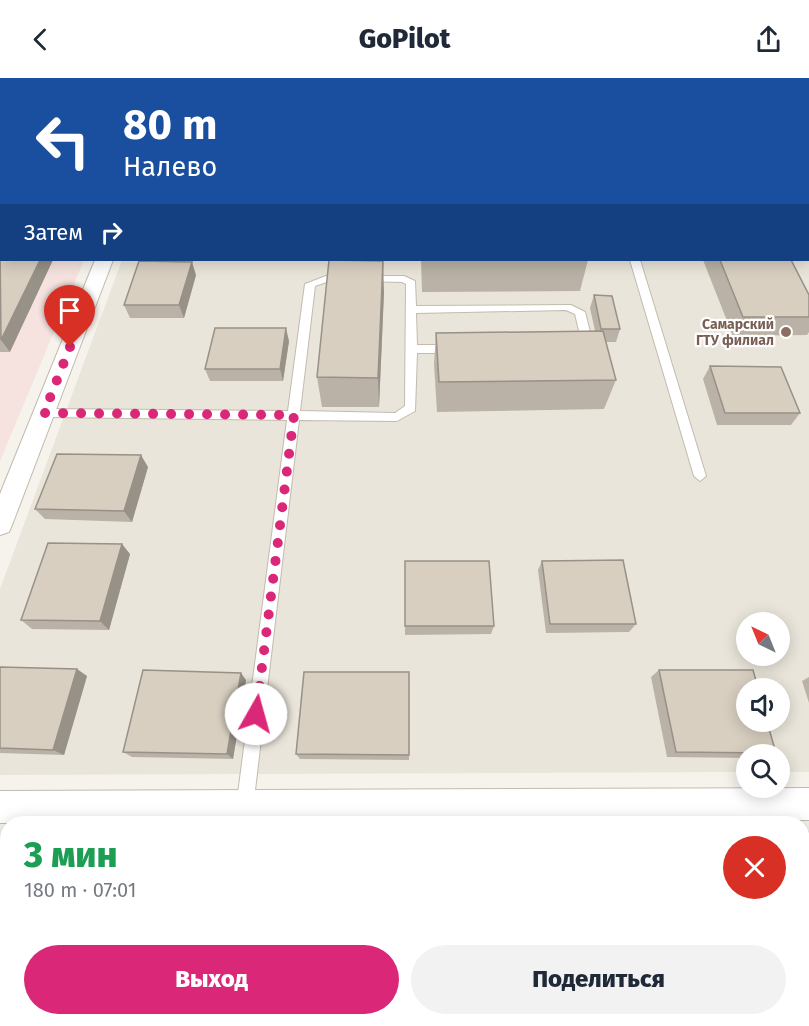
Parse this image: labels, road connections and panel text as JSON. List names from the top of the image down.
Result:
{
  "places": ["Самарский ГТУ филиал"],
  "north": "top left",
  "page": {
    "header": "GoPilot",
    "turn": ["80 m", "Налево"],
    "then": "Затем",
    "heading": ["3 мин", "180 m · 07:01"],
    "buttons": ["Выход", "Поделиться"]
  }
}
